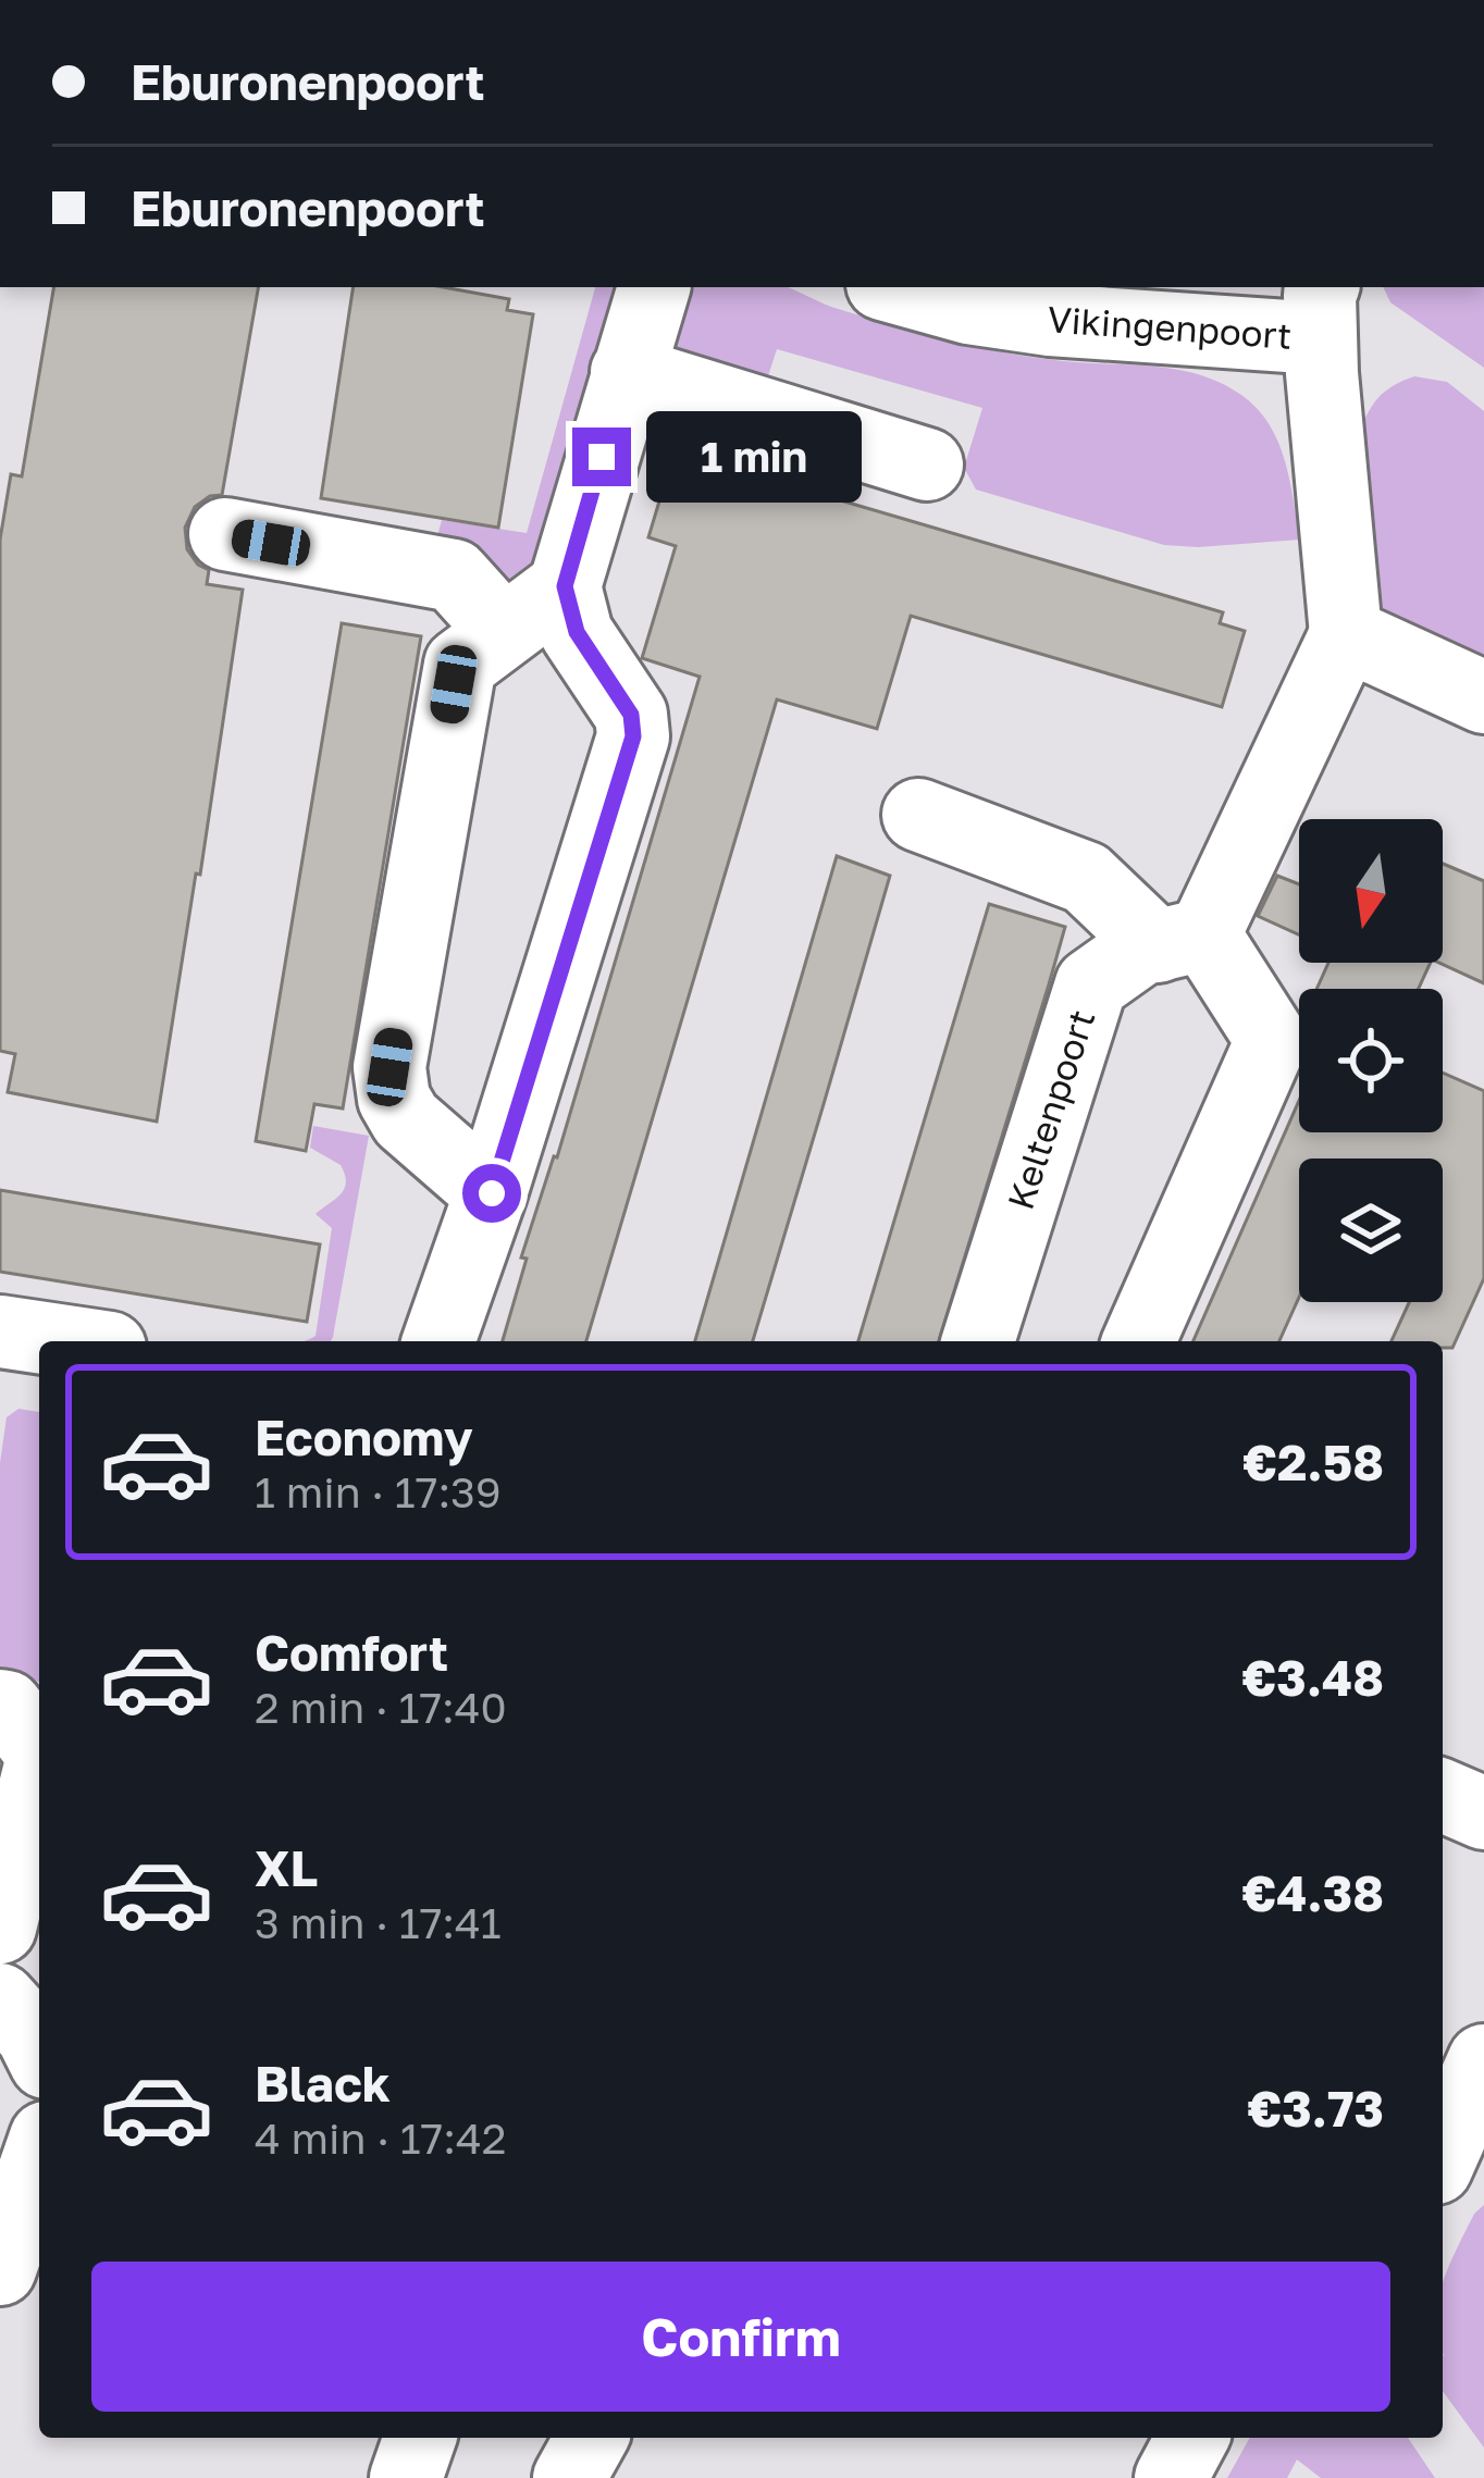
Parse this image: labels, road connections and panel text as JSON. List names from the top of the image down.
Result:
{
  "streets": {
    "street": ["Vikingenpoort", "Keltenpoort"]
  },
  "north": "bottom",
  "page": {
    "banner": ["Eburonenpoort", "Eburonenpoort"],
    "bubble": "1 min",
    "list": [
      {
        "name": "Economy",
        "note": "1 min · 17:39",
        "value": "€2.58"
      },
      {
        "name": "Comfort",
        "note": "2 min · 17:40",
        "value": "€3.48"
      },
      {
        "name": "XL",
        "note": "3 min · 17:41",
        "value": "€4.38"
      },
      {
        "name": "Black",
        "note": "4 min · 17:42",
        "value": "€3.73"
      }
    ],
    "buttons": "Confirm"
  }
}
